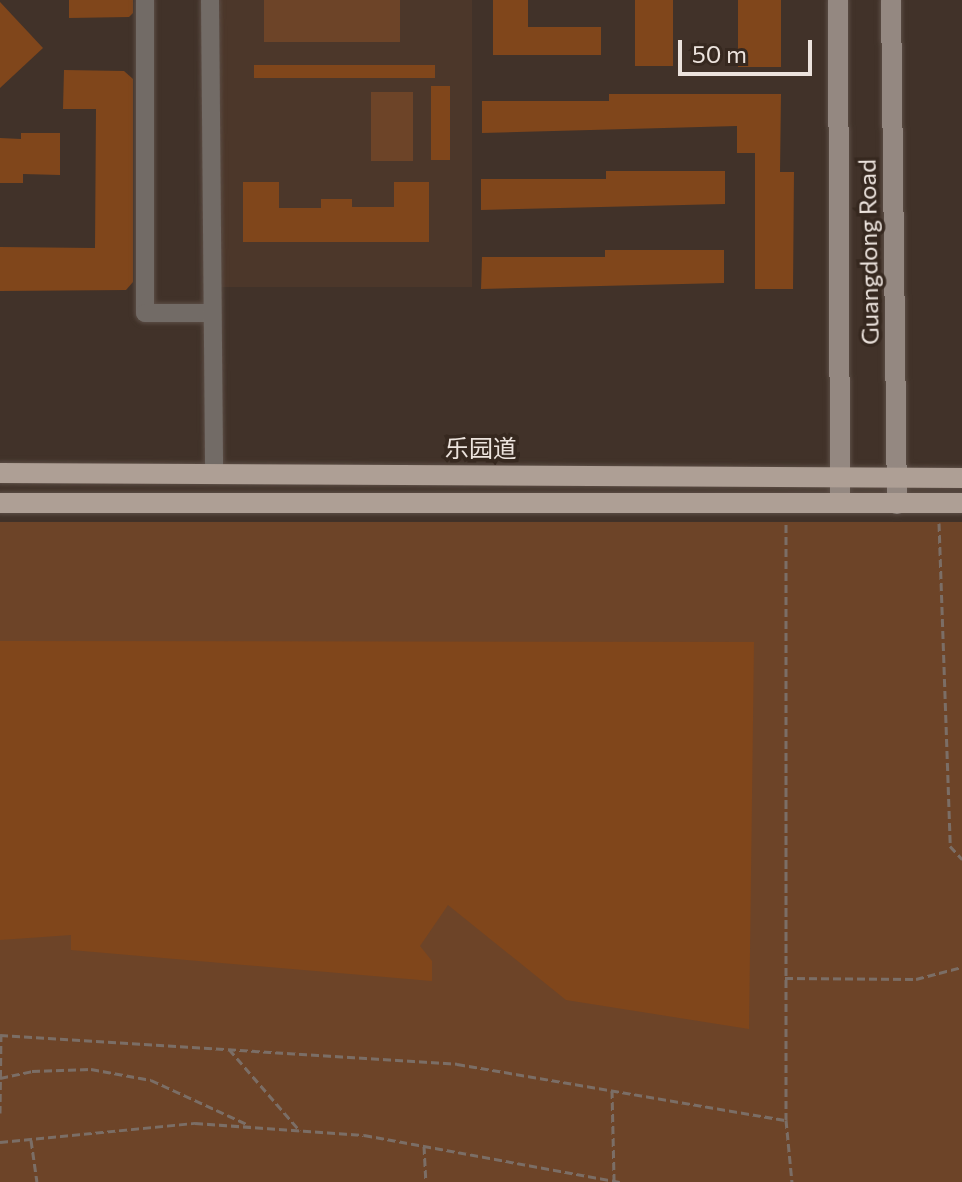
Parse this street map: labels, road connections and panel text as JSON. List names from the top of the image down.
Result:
{
  "streets": {
    "main road": ["Guangdong Road", "乐园道"]
  },
  "crossings": [
    ["Guangdong Road", "乐园道"]
  ],
  "scale_bar": "50 m"
}
